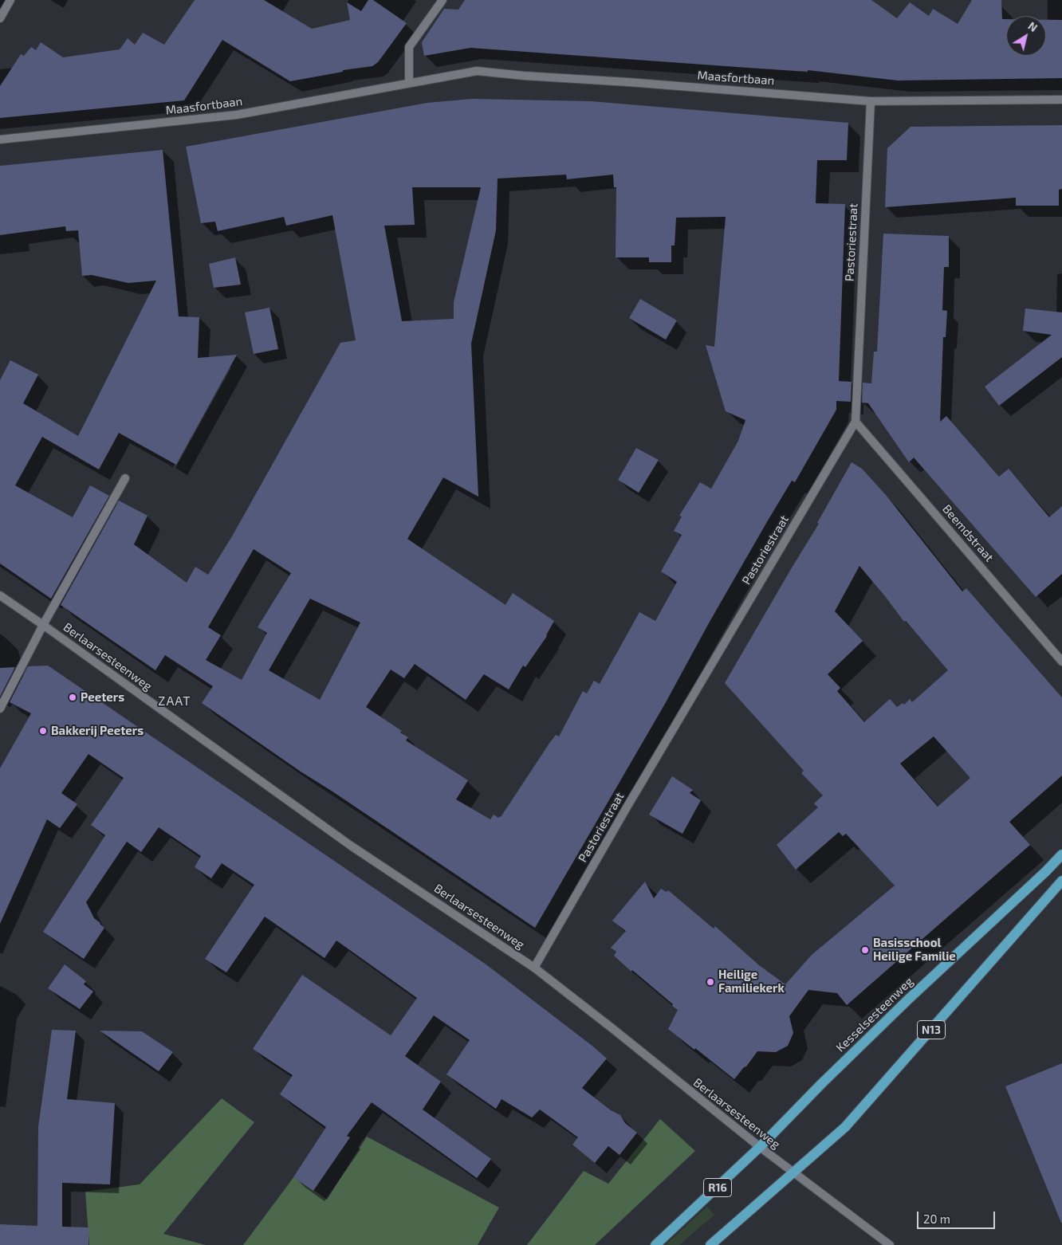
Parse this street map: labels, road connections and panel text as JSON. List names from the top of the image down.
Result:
{
  "streets": {
    "main road": ["Kesselsesteenweg", "N13", "R16"],
    "street": [
      "Maasfortbaan",
      "Pastoriestraat",
      "Beemdstraat",
      "Berlaarsesteenweg"
    ]
  },
  "crossings": [
    ["Maasfortbaan", "Pastoriestraat"],
    ["Pastoriestraat", "Beemdstraat"],
    ["Pastoriestraat", "Berlaarsesteenweg"],
    ["Berlaarsesteenweg", "Kesselsesteenweg"],
    ["Berlaarsesteenweg", "N13"],
    ["Berlaarsesteenweg", "R16"],
    ["Kesselsesteenweg", "R16"]
  ],
  "districts": ["ZAAT"],
  "places": [
    "Peeters",
    "Bakkerij Peeters",
    "Basisschool Heilige Familie",
    "Heilige Familiekerk"
  ],
  "scale_bar": "20 m",
  "north": "top right"
}
